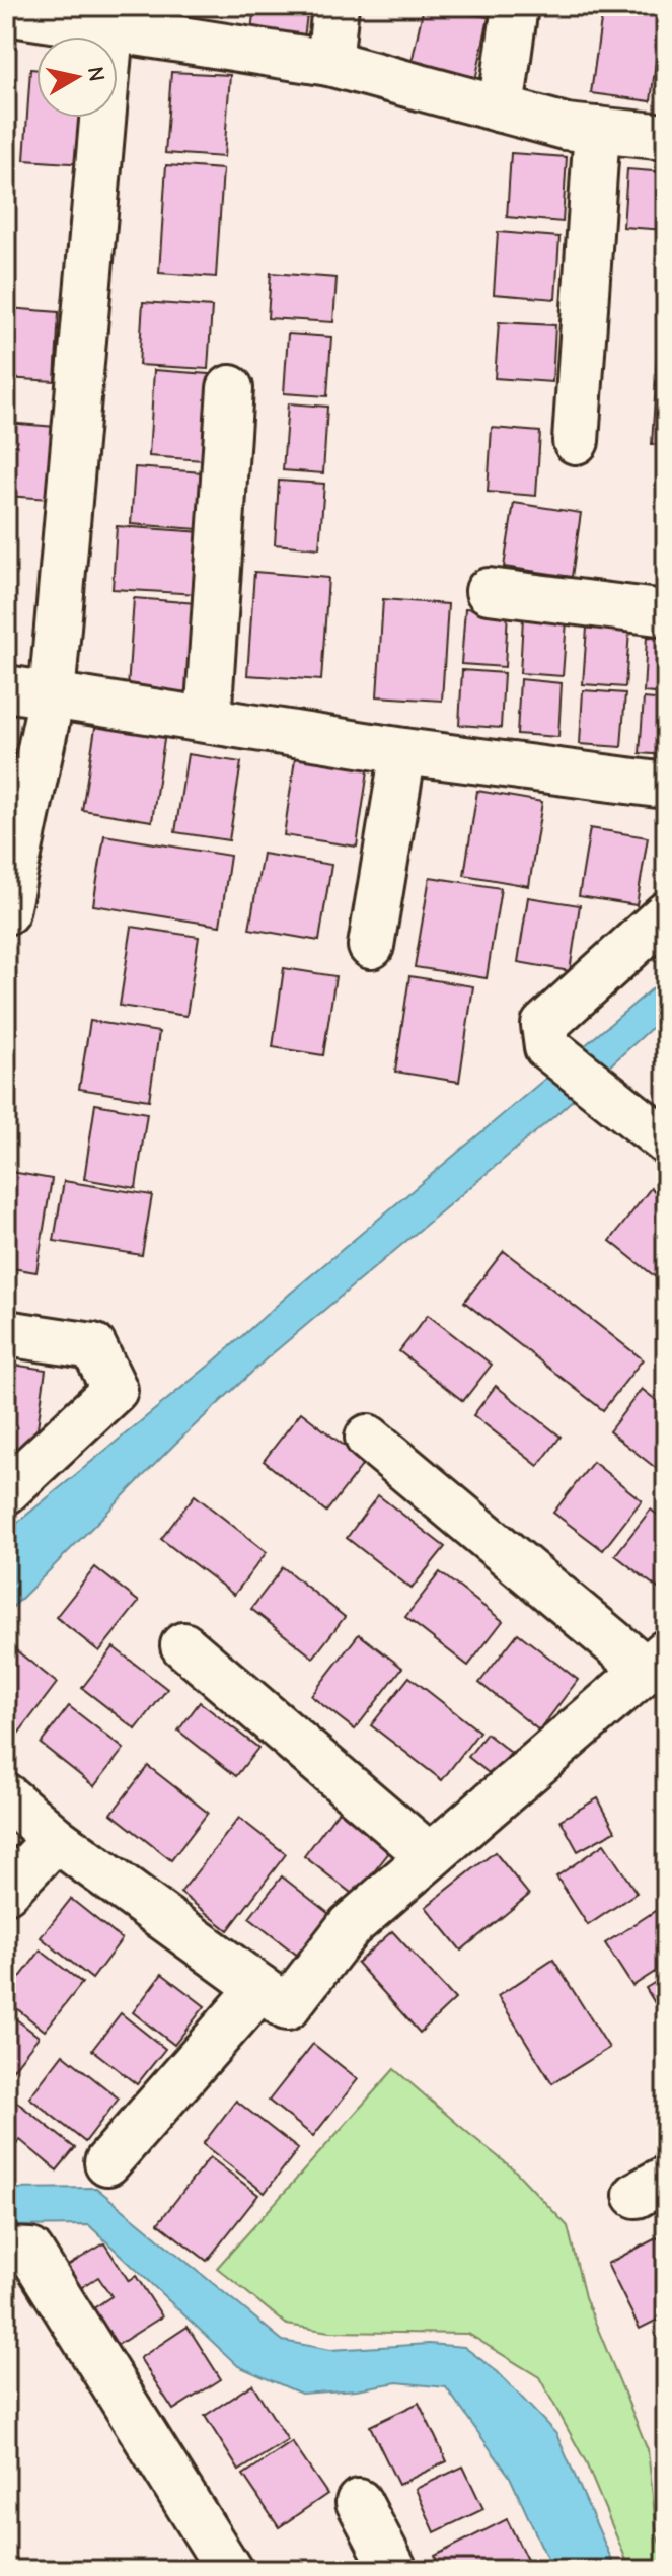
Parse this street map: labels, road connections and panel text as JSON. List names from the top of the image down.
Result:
{
  "north": "right"
}
